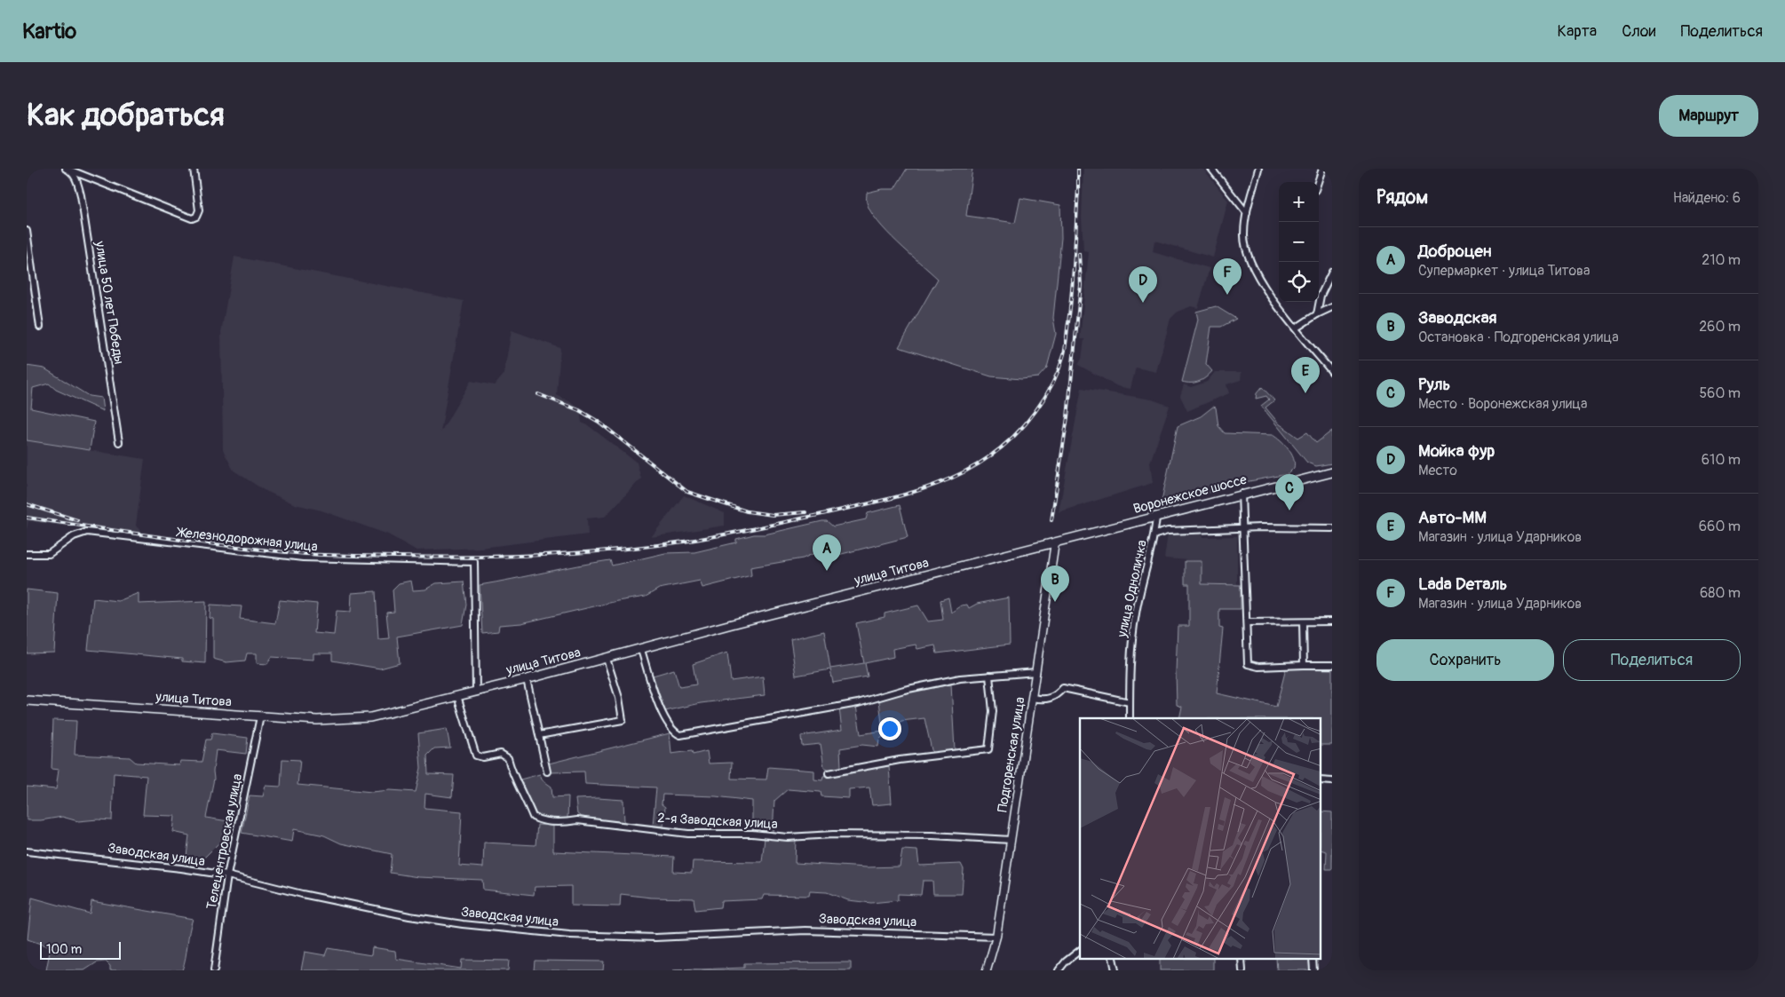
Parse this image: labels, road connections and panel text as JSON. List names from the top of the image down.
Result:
{
  "streets": {
    "main road": ["Воронежское шоссе", "улица Титова"],
    "street": [
      "улица 50 лет Победы",
      "Железнодорожная улица",
      "улица Одноличка",
      "Подгоренская улица",
      "2-я Заводская улица",
      "Телецентровская улица",
      "Заводская улица"
    ]
  },
  "crossings": [
    ["Воронежское шоссе", "улица Титова"],
    ["Воронежское шоссе", "улица Одноличка"],
    ["Воронежское шоссе", "Подгоренская улица"],
    ["Железнодорожная улица", "улица Титова"],
    ["улица Титова", "Подгоренская улица"],
    ["улица Титова", "2-я Заводская улица"],
    ["улица Титова", "Телецентровская улица"],
    ["Подгоренская улица", "2-я Заводская улица"],
    ["Подгоренская улица", "Заводская улица"],
    ["Телецентровская улица", "Заводская улица"]
  ],
  "scale_bar": "100 m",
  "page": {
    "header": "Kartio",
    "nav": ["Карта", "Слои", "Поделиться"],
    "buttons": [
      "Маршрут",
      ["Сохранить", "Поделиться"]
    ],
    "title": "Как добраться",
    "heading": ["Рядом", "Найдено: 6"],
    "map_buttons": ["+", "−"],
    "list": [
      {
        "mark": "A",
        "name": "Доброцен",
        "note": "Супермаркет · улица Титова",
        "value": "210 m"
      },
      {
        "mark": "B",
        "name": "Заводская",
        "note": "Остановка · Подгоренская улица",
        "value": "260 m"
      },
      {
        "mark": "C",
        "name": "Руль",
        "note": "Место · Воронежская улица",
        "value": "560 m"
      },
      {
        "mark": "D",
        "name": "Мойка фур",
        "note": "Место",
        "value": "610 m"
      },
      {
        "mark": "E",
        "name": "Авто-ММ",
        "note": "Магазин · улица Ударников",
        "value": "660 m"
      },
      {
        "mark": "F",
        "name": "Lada Dеталь",
        "note": "Магазин · улица Ударников",
        "value": "680 m"
      }
    ],
    "pins": [
      "F",
      "D",
      "E",
      "C",
      "A",
      "B"
    ],
    "scale": "100 m"
  }
}
